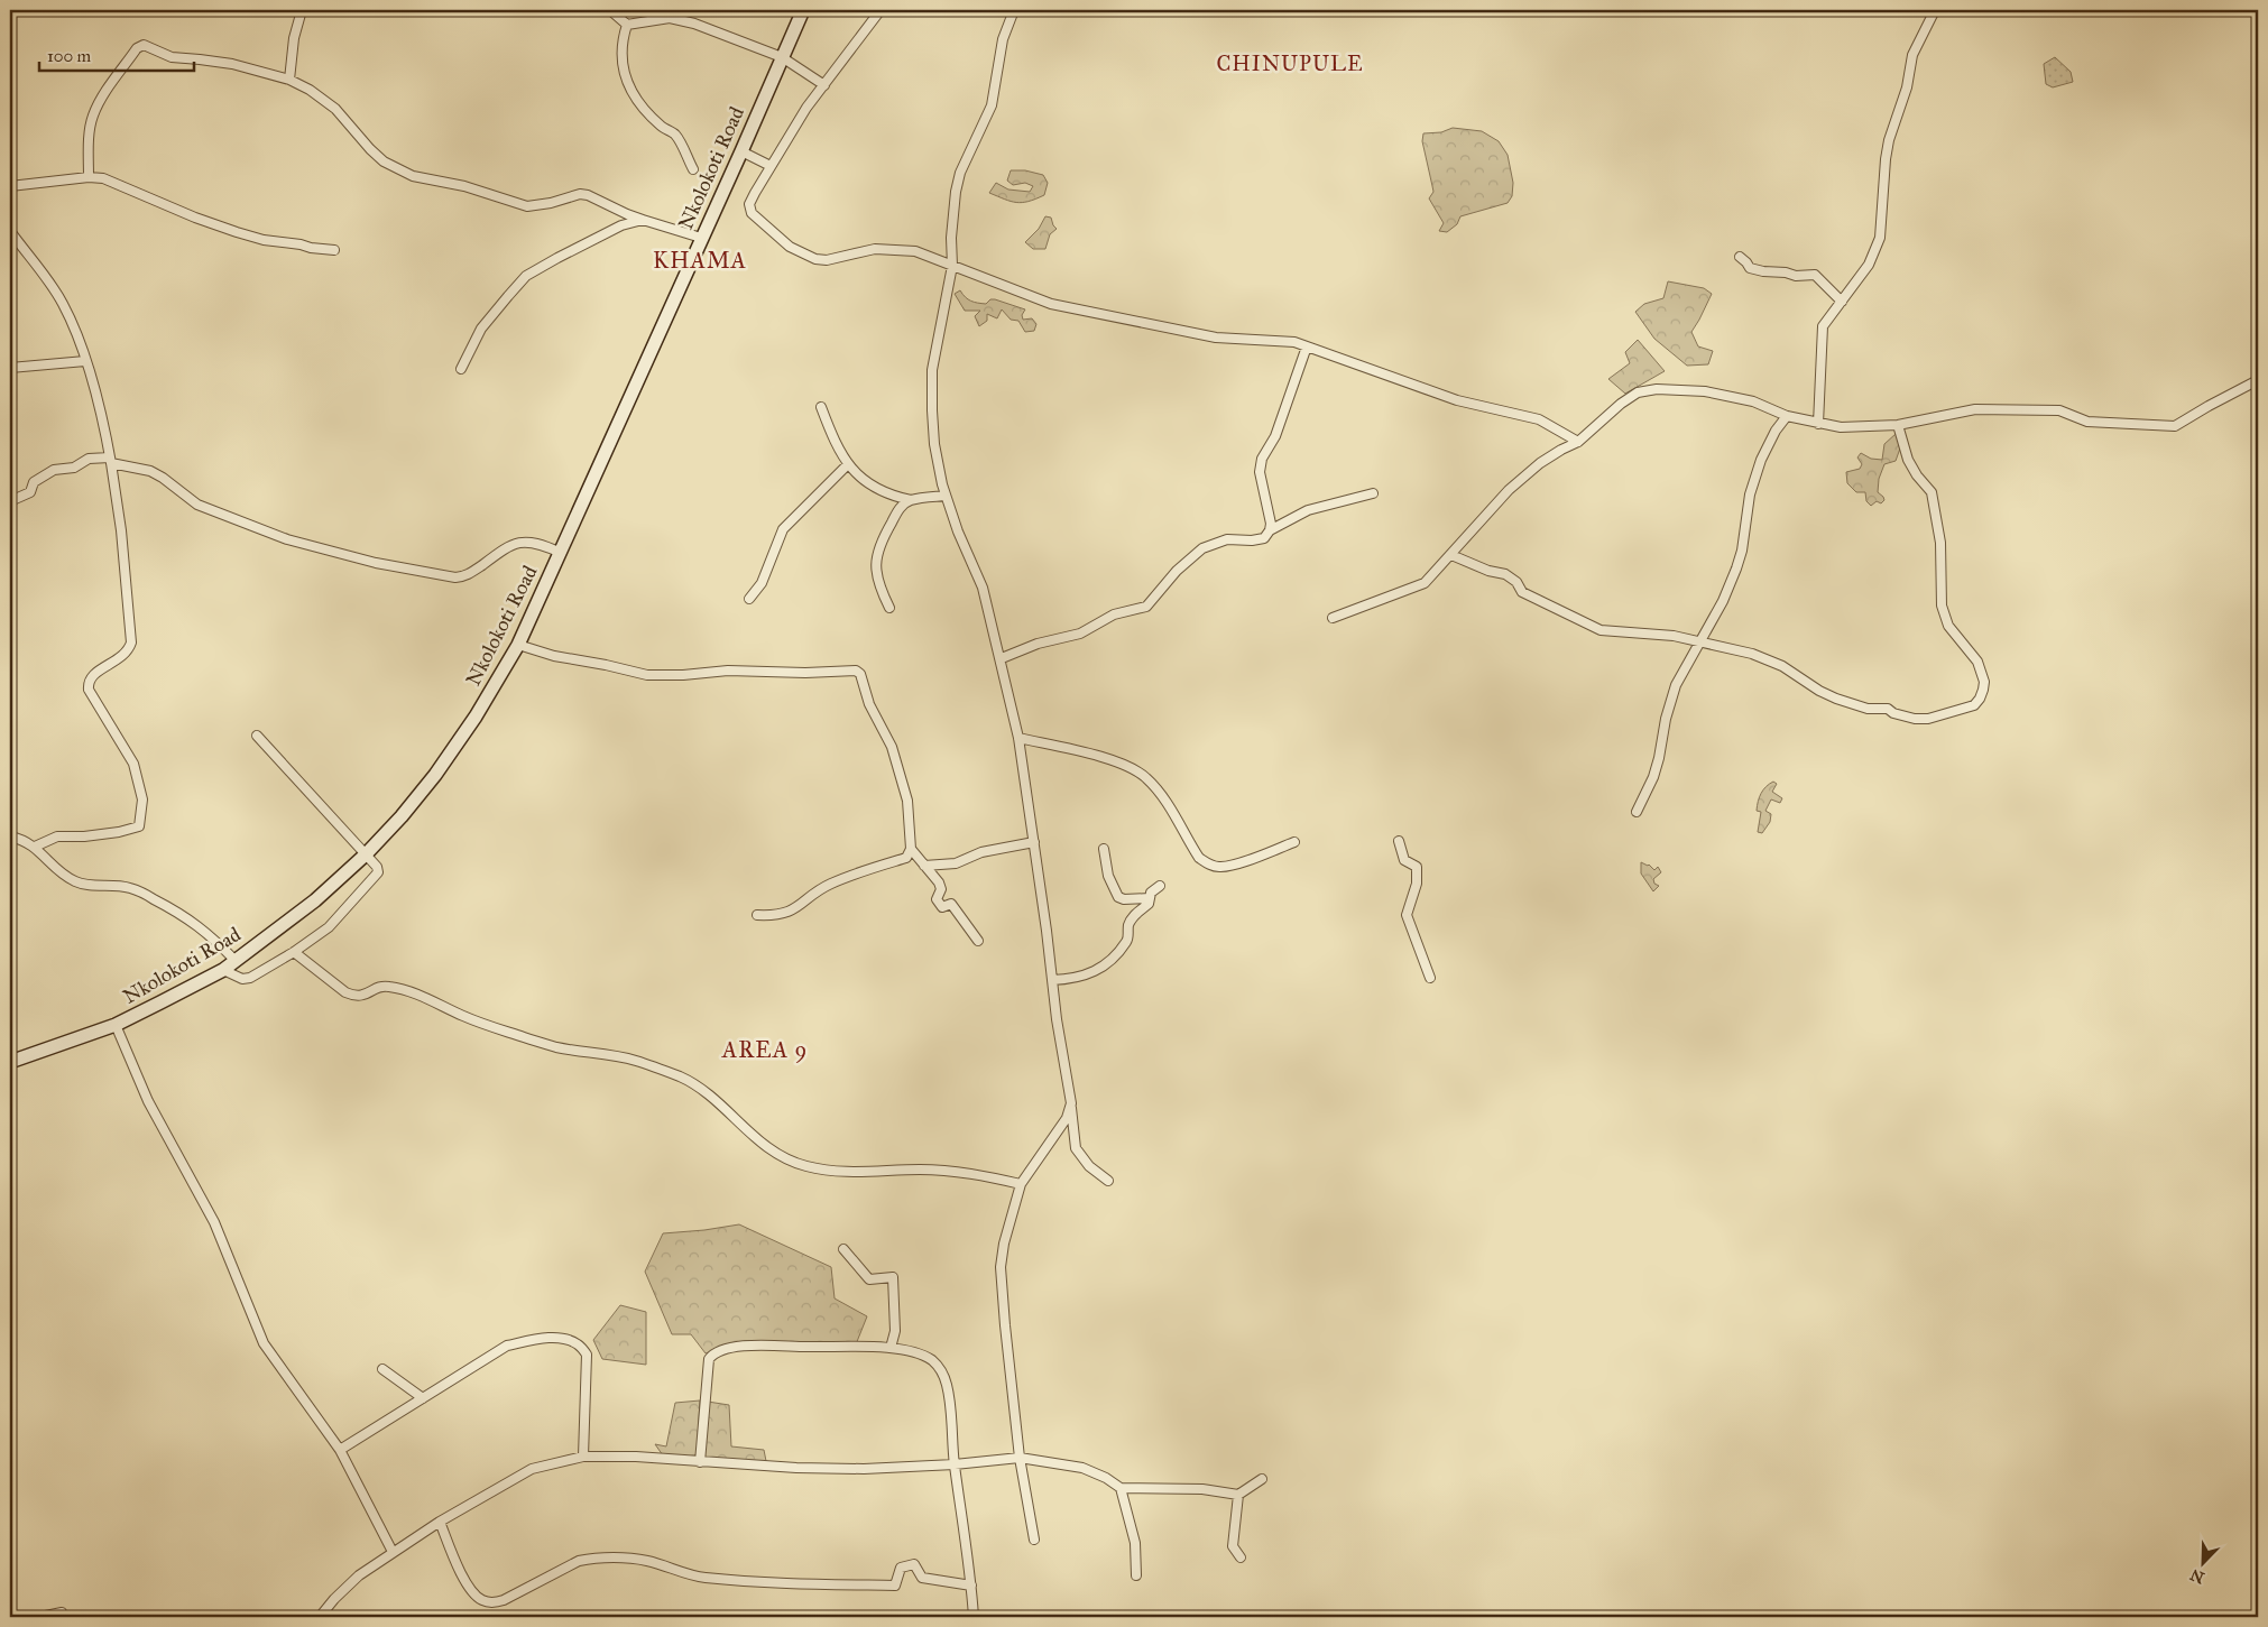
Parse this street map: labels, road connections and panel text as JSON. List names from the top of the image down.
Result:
{
  "streets": {
    "main road": ["Nkolokoti Road"]
  },
  "districts": ["CHINUPULE", "KHAMA", "AREA 9"],
  "scale_bar": "100 m",
  "north": "bottom left"
}
